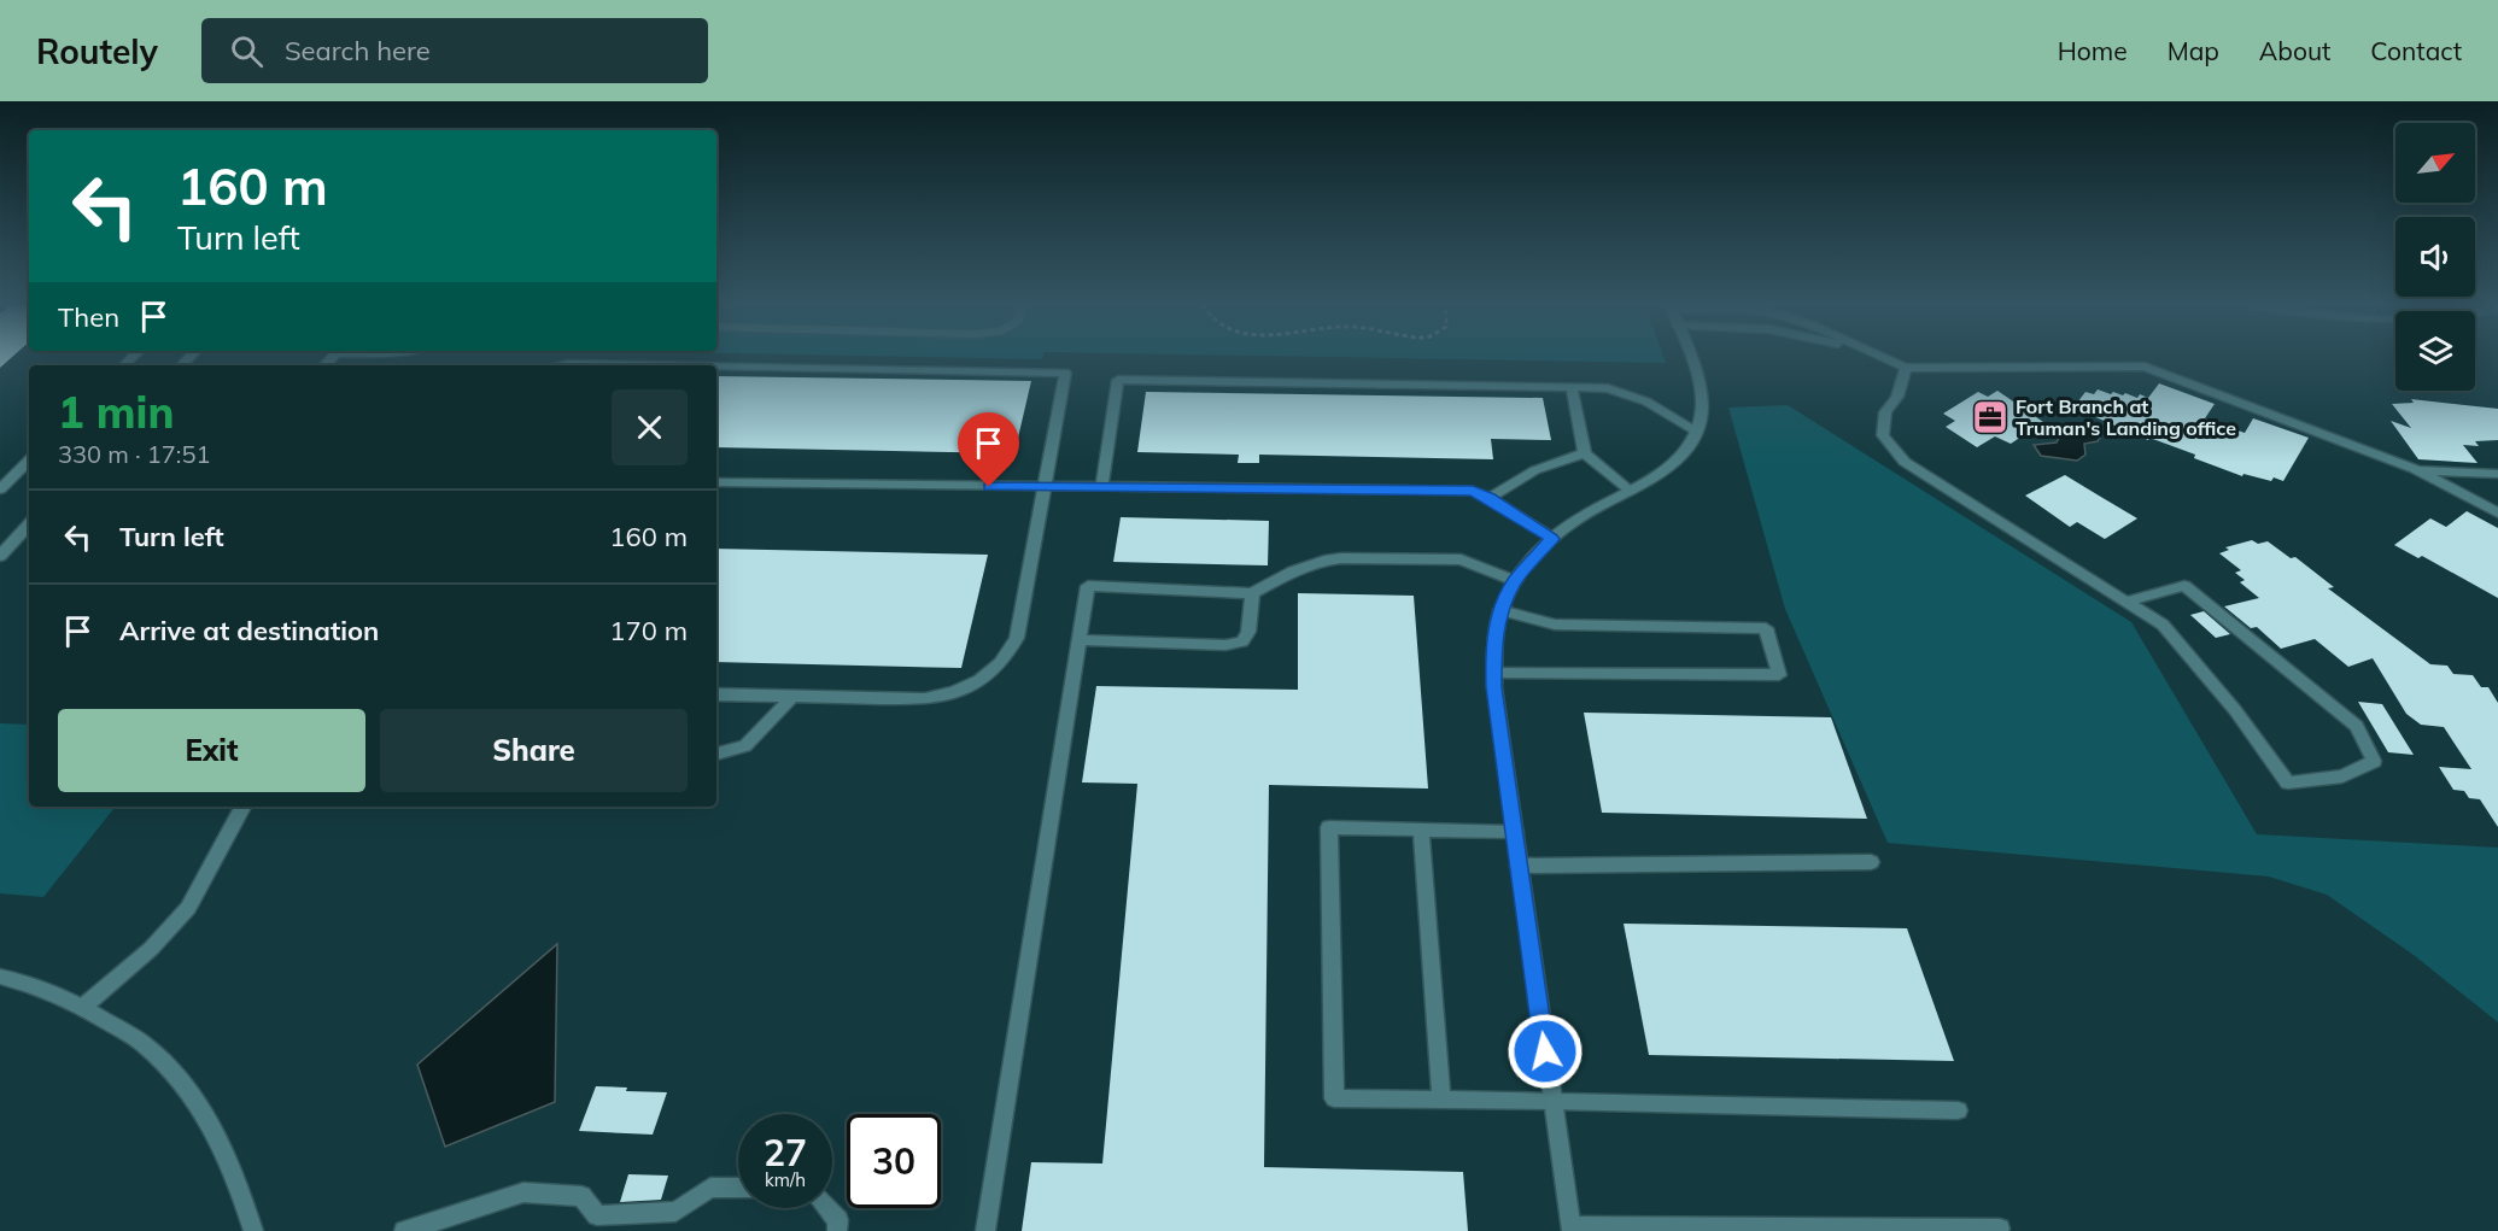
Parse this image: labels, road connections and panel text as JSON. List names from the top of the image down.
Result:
{
  "places": {
    "office": ["Fort Branch at Truman's Landing office"]
  },
  "north": "top right",
  "page": {
    "header": "Routely",
    "search": "Search here",
    "nav": [
      "Home",
      "Map",
      "About",
      "Contact"
    ],
    "turn": ["160 m", "Turn left"],
    "then": "Then",
    "heading": ["1 min", "330 m · 17:51"],
    "list": [
      {
        "name": "Turn left",
        "value": "160 m"
      },
      {
        "name": "Arrive at destination",
        "value": "170 m"
      }
    ],
    "buttons": ["Exit", "Share"],
    "speed": "27 km/h",
    "limit": "30"
  }
}
